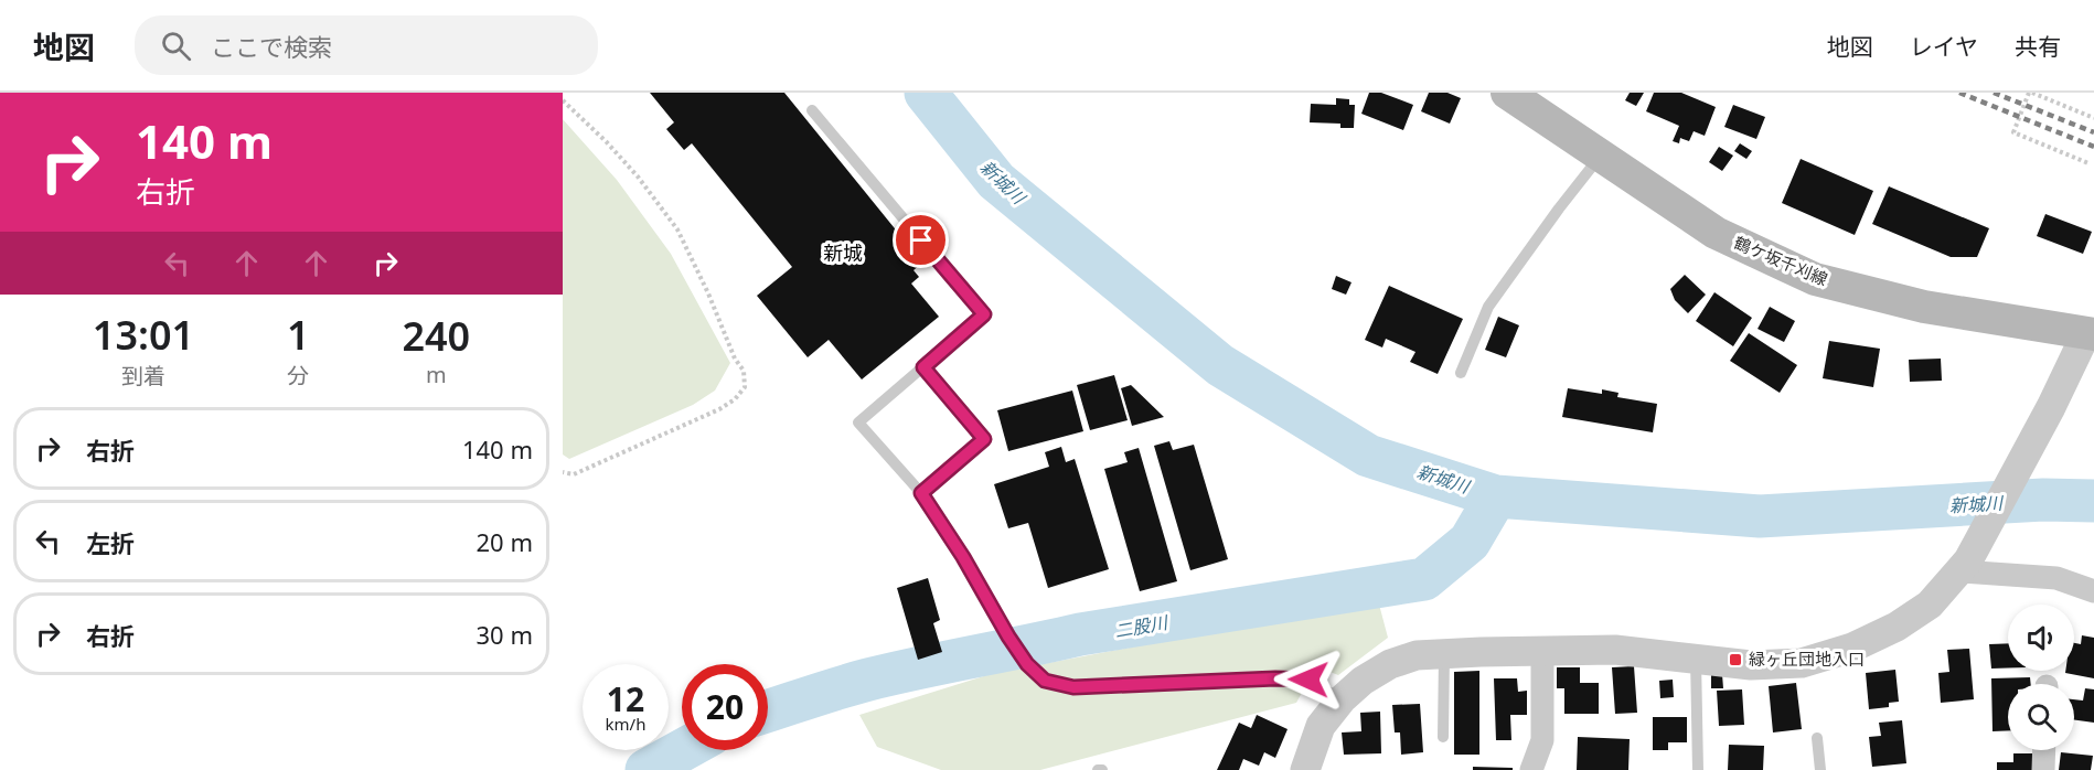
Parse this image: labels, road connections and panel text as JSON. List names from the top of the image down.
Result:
{
  "streets": {
    "main road": ["鶴ケ坂千刈線"]
  },
  "districts": ["新城"],
  "water": ["新城川", "二股川"],
  "places": {
    "transit": ["緑ヶ丘団地入口"]
  },
  "page": {
    "header": "地図",
    "search": "ここで検索",
    "nav": ["地図", "レイヤ", "共有"],
    "turn": ["140 m", "右折"],
    "eta": [
      "13:01",
      "到着",
      "1",
      "分",
      "240",
      "m"
    ],
    "list": [
      {
        "name": "右折",
        "value": "140 m"
      },
      {
        "name": "左折",
        "value": "20 m"
      },
      {
        "name": "右折",
        "value": "30 m"
      }
    ],
    "speed": "12 km/h",
    "limit": "20"
  }
}
